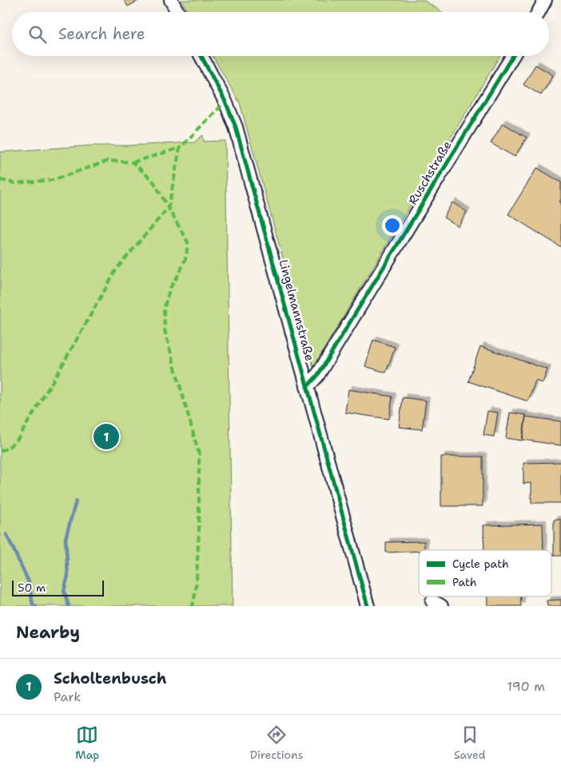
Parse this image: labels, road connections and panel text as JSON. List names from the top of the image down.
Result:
{
  "streets": {
    "street": ["Ruschstraße", "Lingelmannstraße"]
  },
  "crossings": [
    ["Ruschstraße", "Lingelmannstraße"]
  ],
  "legend": ["Cycle path", "Path"],
  "scale_bar": "50 m",
  "page": {
    "search": "Search here",
    "pins": "1",
    "scale": "50 m",
    "heading": "Nearby",
    "list": [
      {
        "mark": "1",
        "name": "Scholtenbusch",
        "note": "Park",
        "value": "190 m"
      }
    ],
    "nav": ["Map", "Directions", "Saved"]
  }
}
